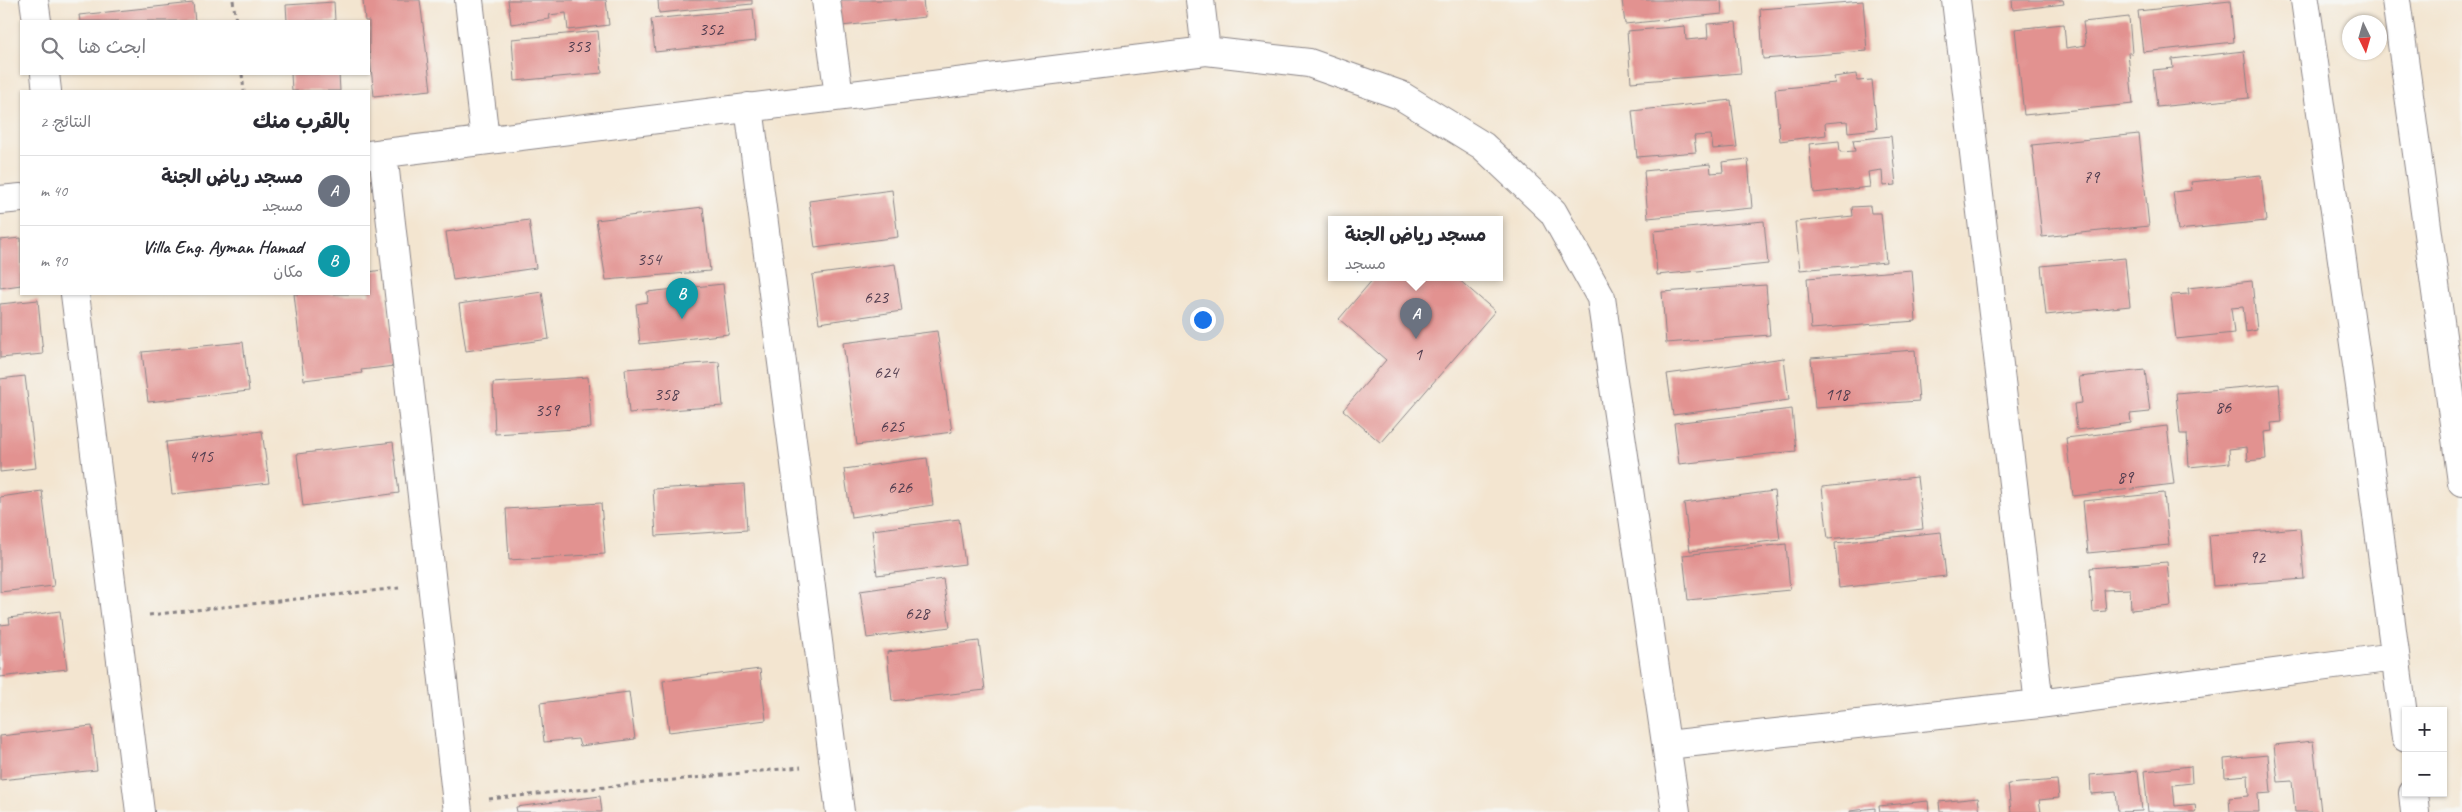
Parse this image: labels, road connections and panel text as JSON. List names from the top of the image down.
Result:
{
  "house_numbers": [
    "352",
    "353",
    "79",
    "354",
    "623",
    "1",
    "624",
    "358",
    "118",
    "86",
    "359",
    "625",
    "415",
    "89",
    "626",
    "92",
    "628"
  ],
  "north": "bottom",
  "page": {
    "search": "ابحث هنا",
    "heading": ["بالقرب منك", "النتائج: 2"],
    "list": [
      {
        "mark": "A",
        "name": "مسجد رياض الجنة",
        "note": "مسجد",
        "value": "40 m"
      },
      {
        "mark": "B",
        "name": "Villa Eng. Ayman Hamad",
        "note": "مكان",
        "value": "90 m"
      }
    ],
    "popup": ["مسجد رياض الجنة", "مسجد"],
    "pins": ["B", "A"],
    "map_buttons": ["+", "−"]
  }
}
